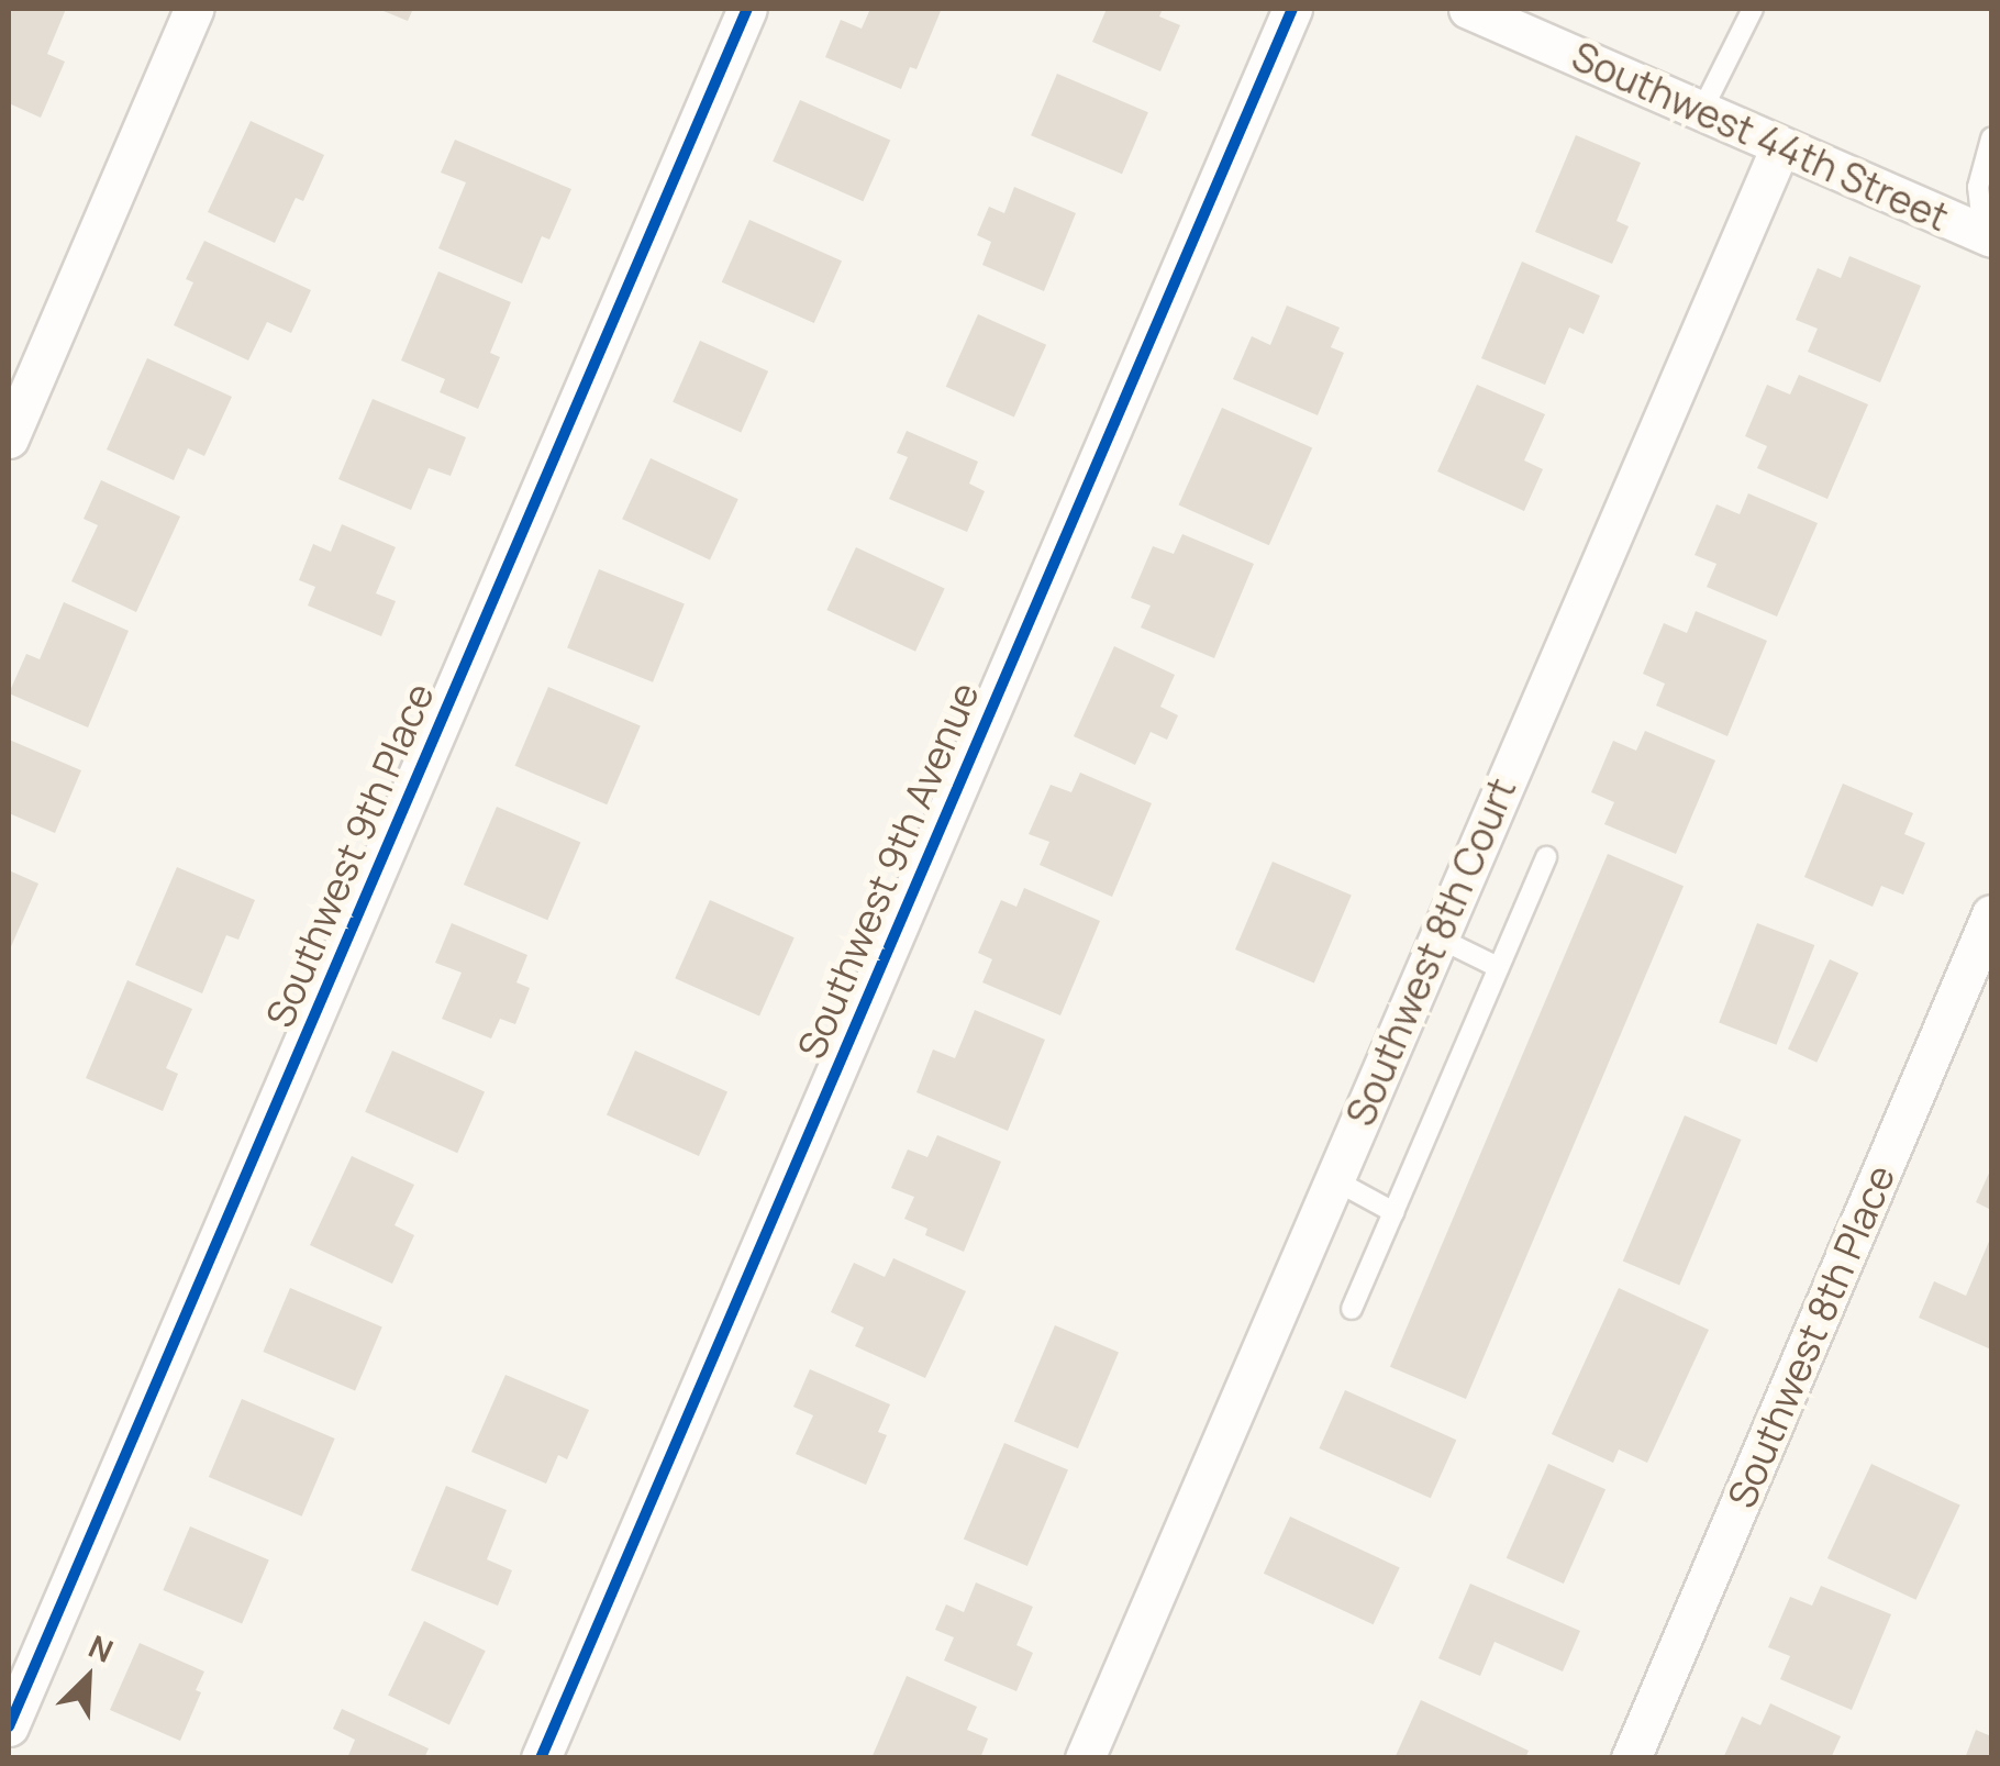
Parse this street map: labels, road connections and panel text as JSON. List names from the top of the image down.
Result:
{
  "streets": {
    "street": [
      "Southwest 44th Street",
      "Southwest 9th Place",
      "Southwest 9th Avenue",
      "Southwest 8th Court",
      "Southwest 8th Place"
    ]
  },
  "crossings": [
    ["Southwest 44th Street", "Southwest 8th Court"]
  ],
  "north": "top right"
}
